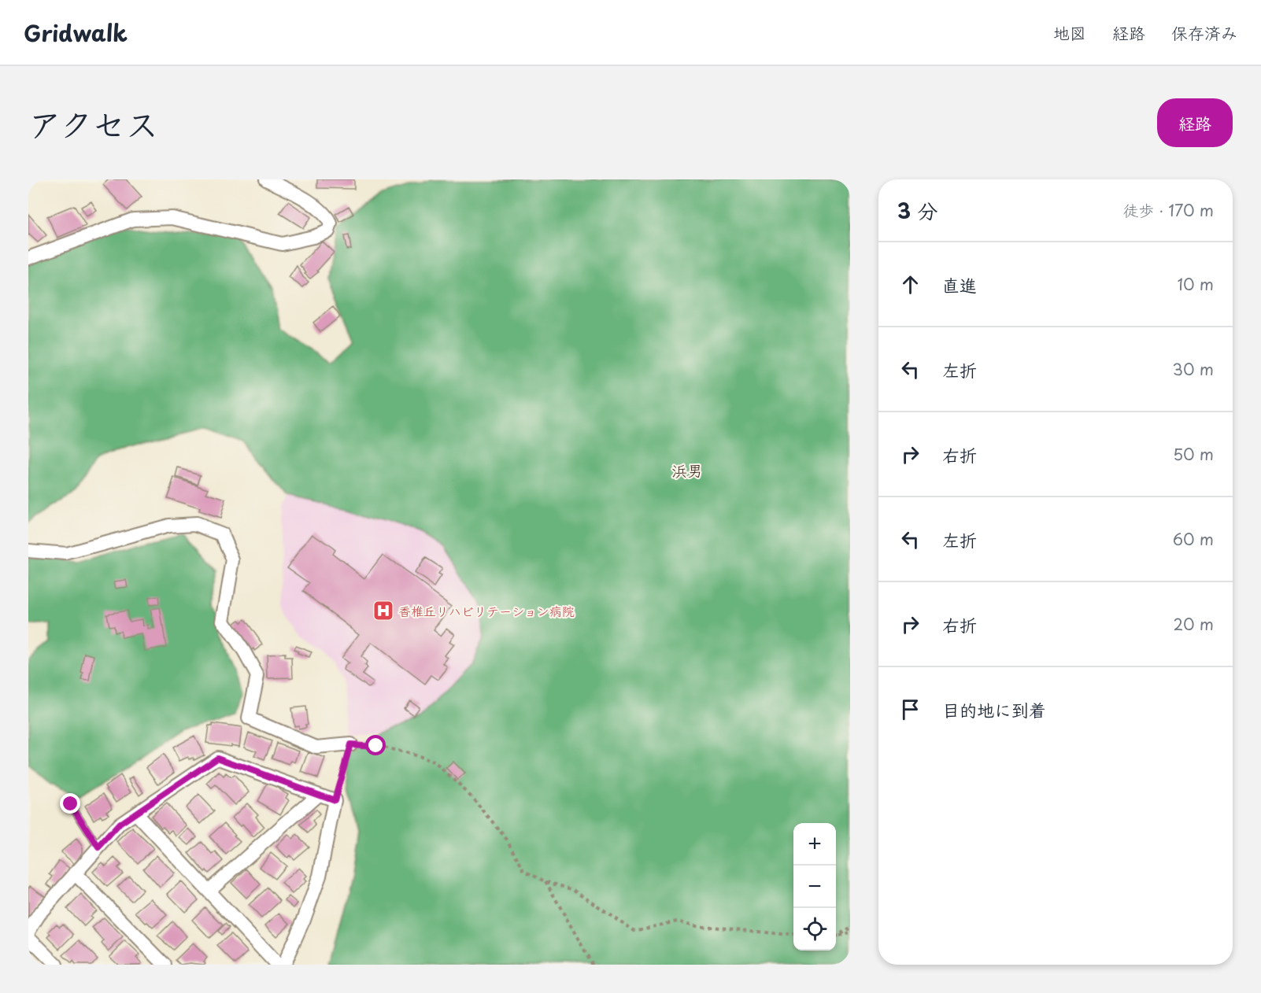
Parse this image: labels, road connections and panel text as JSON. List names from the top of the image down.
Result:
{
  "districts": ["浜男"],
  "places": {
    "hospital": ["香椎丘リハビリテーション病院"]
  },
  "page": {
    "header": "Gridwalk",
    "nav": ["地図", "経路", "保存済み"],
    "title": "アクセス",
    "buttons": "経路",
    "heading": ["3 分", "徒歩 · 170 m"],
    "list": [
      ["直進", "10 m"],
      ["左折", "30 m"],
      ["右折", "50 m"],
      ["左折", "60 m"],
      ["右折", "20 m"],
      "目的地に到着"
    ],
    "map_buttons": ["+", "−"]
  }
}
